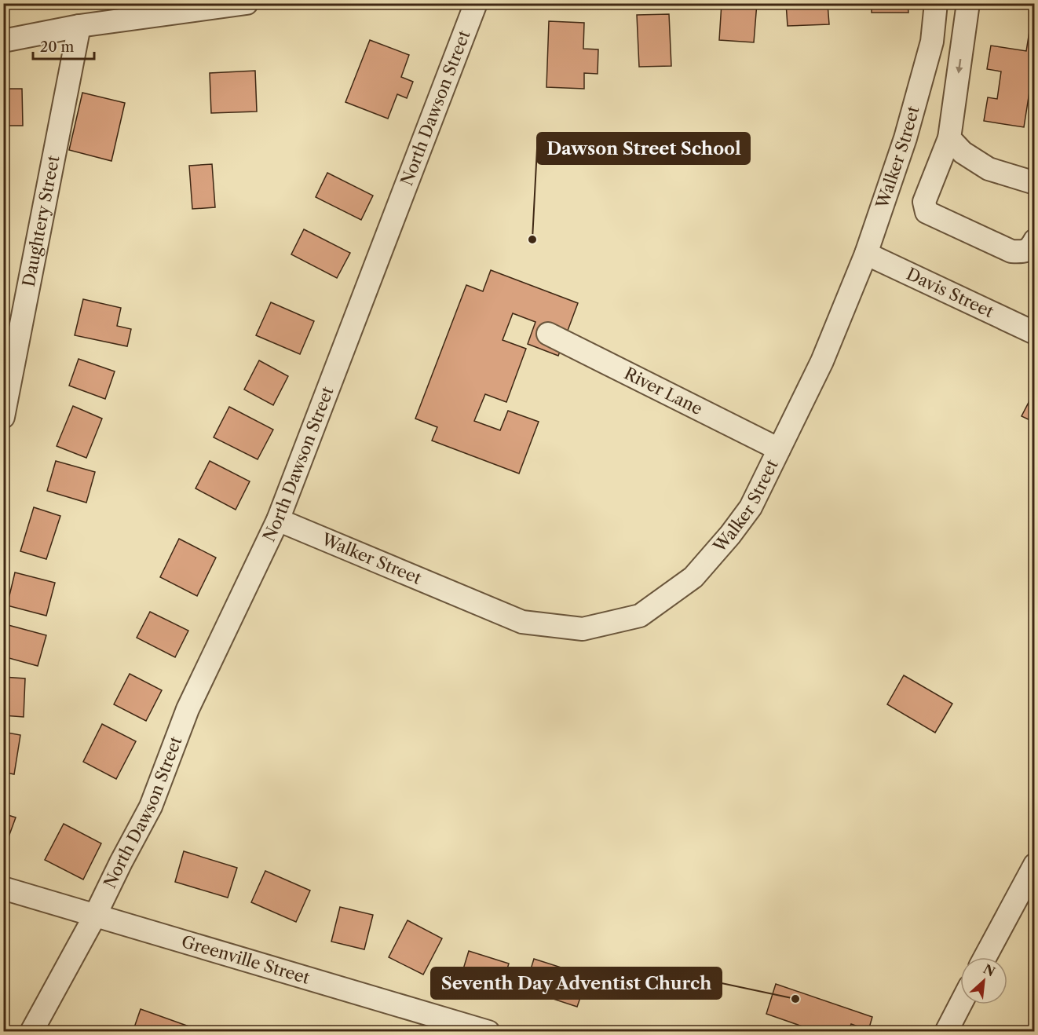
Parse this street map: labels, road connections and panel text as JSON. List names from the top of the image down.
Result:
{
  "streets": {
    "street": [
      "North Dawson Street",
      "Walker Street",
      "Daughtery Street",
      "Davis Street",
      "River Lane",
      "Greenville Street"
    ]
  },
  "crossings": [
    ["North Dawson Street", "Walker Street"],
    ["North Dawson Street", "Greenville Street"],
    ["Walker Street", "Davis Street"],
    ["Walker Street", "River Lane"]
  ],
  "places": ["Dawson Street School", "Seventh Day Adventist Church"],
  "scale_bar": "20 m",
  "north": "top right"
}
